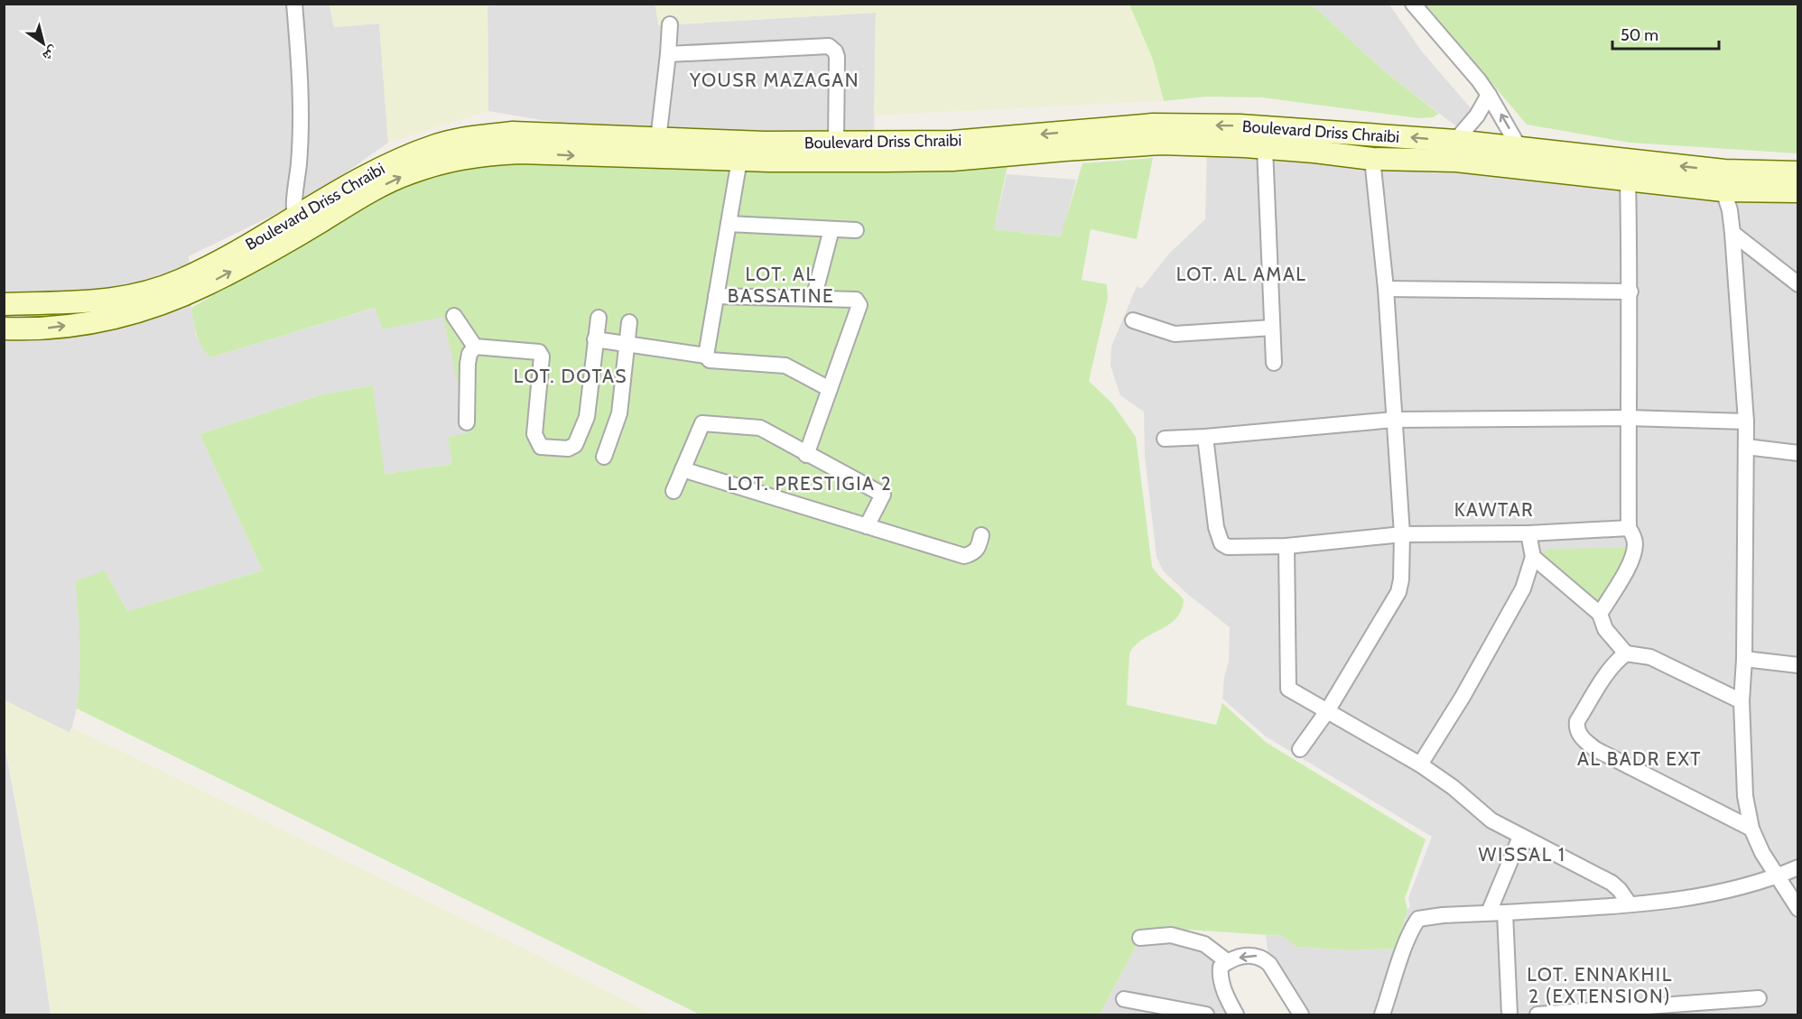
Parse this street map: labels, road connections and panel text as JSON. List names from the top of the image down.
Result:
{
  "streets": {
    "main road": ["Boulevard Driss Chraibi"]
  },
  "districts": [
    "YOUSR MAZAGAN",
    "LOT. AL BASSATINE",
    "LOT. AL AMAL",
    "LOT. DOTAS",
    "LOT. PRESTIGIA 2",
    "KAWTAR",
    "AL BADR EXT",
    "WISSAL 1",
    "LOT. ENNAKHIL 2 (EXTENSION)"
  ],
  "scale_bar": "50 m",
  "north": "bottom right"
}
